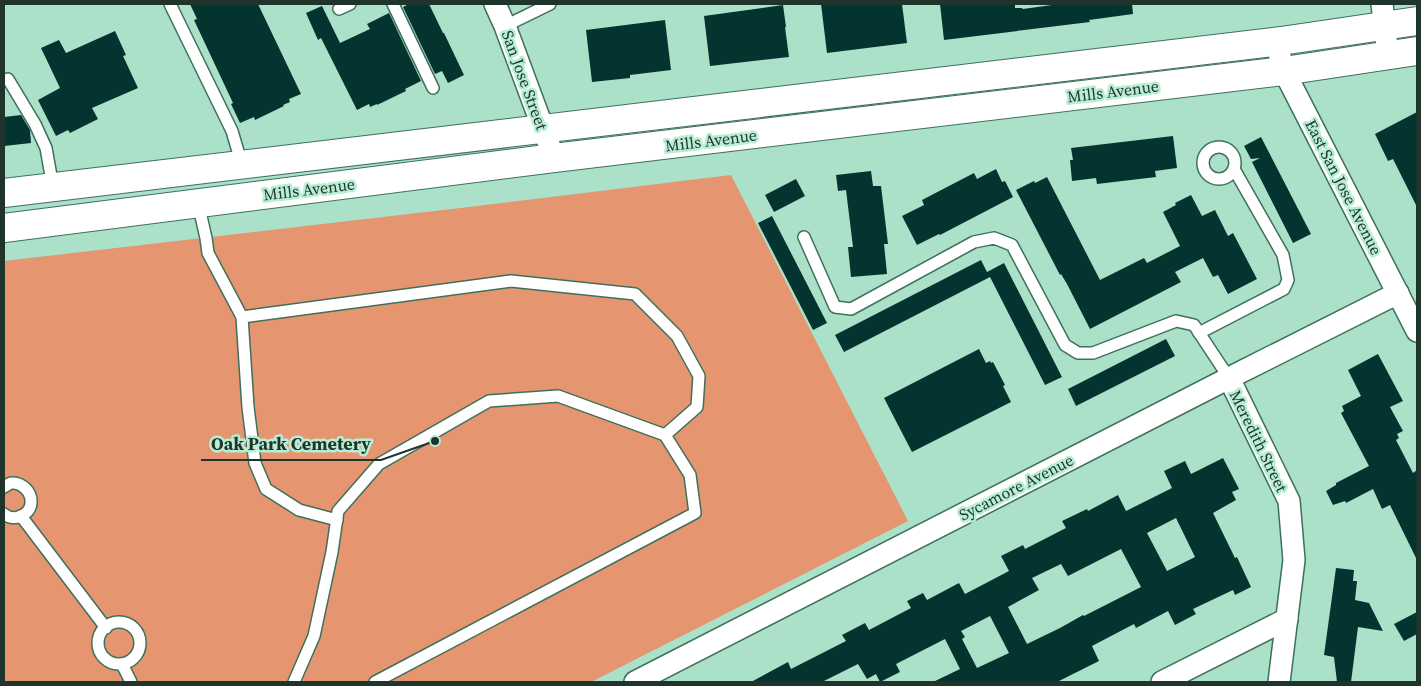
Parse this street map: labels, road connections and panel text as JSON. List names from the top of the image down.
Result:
{
  "streets": {
    "main road": ["Mills Avenue"],
    "street": [
      "San Jose Street",
      "East San Jose Avenue",
      "Meredith Street",
      "Sycamore Avenue"
    ]
  },
  "crossings": [
    ["San Jose Street", "Mills Avenue"],
    ["Mills Avenue", "East San Jose Avenue"],
    ["East San Jose Avenue", "Sycamore Avenue"],
    ["Meredith Street", "Sycamore Avenue"]
  ],
  "places": ["Oak Park Cemetery"]
}
